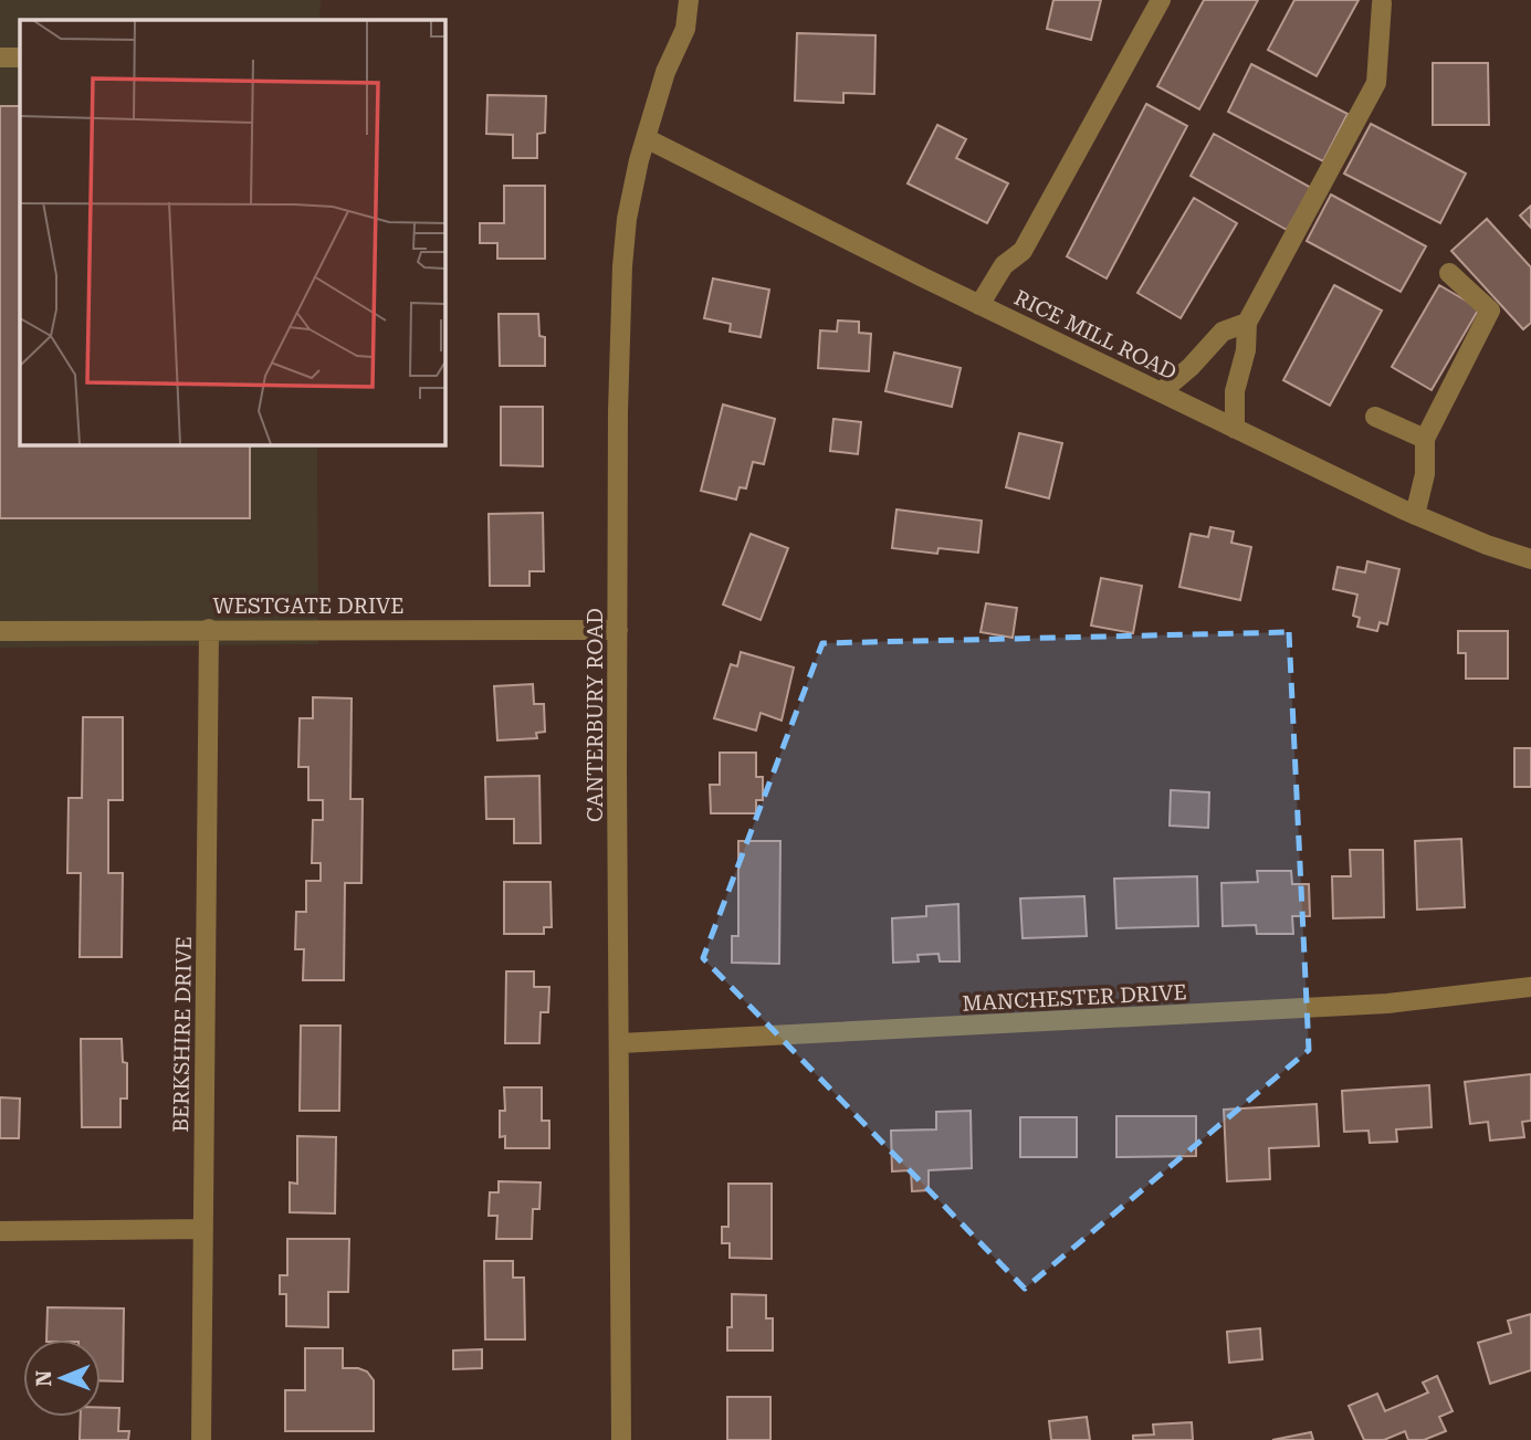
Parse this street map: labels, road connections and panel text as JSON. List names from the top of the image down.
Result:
{
  "streets": {
    "street": [
      "RICE MILL ROAD",
      "WESTGATE DRIVE",
      "CANTERBURY ROAD",
      "MANCHESTER DRIVE",
      "BERKSHIRE DRIVE"
    ]
  },
  "crossings": [
    ["RICE MILL ROAD", "CANTERBURY ROAD"],
    ["WESTGATE DRIVE", "CANTERBURY ROAD"],
    ["WESTGATE DRIVE", "BERKSHIRE DRIVE"],
    ["CANTERBURY ROAD", "MANCHESTER DRIVE"]
  ],
  "north": "left"
}
